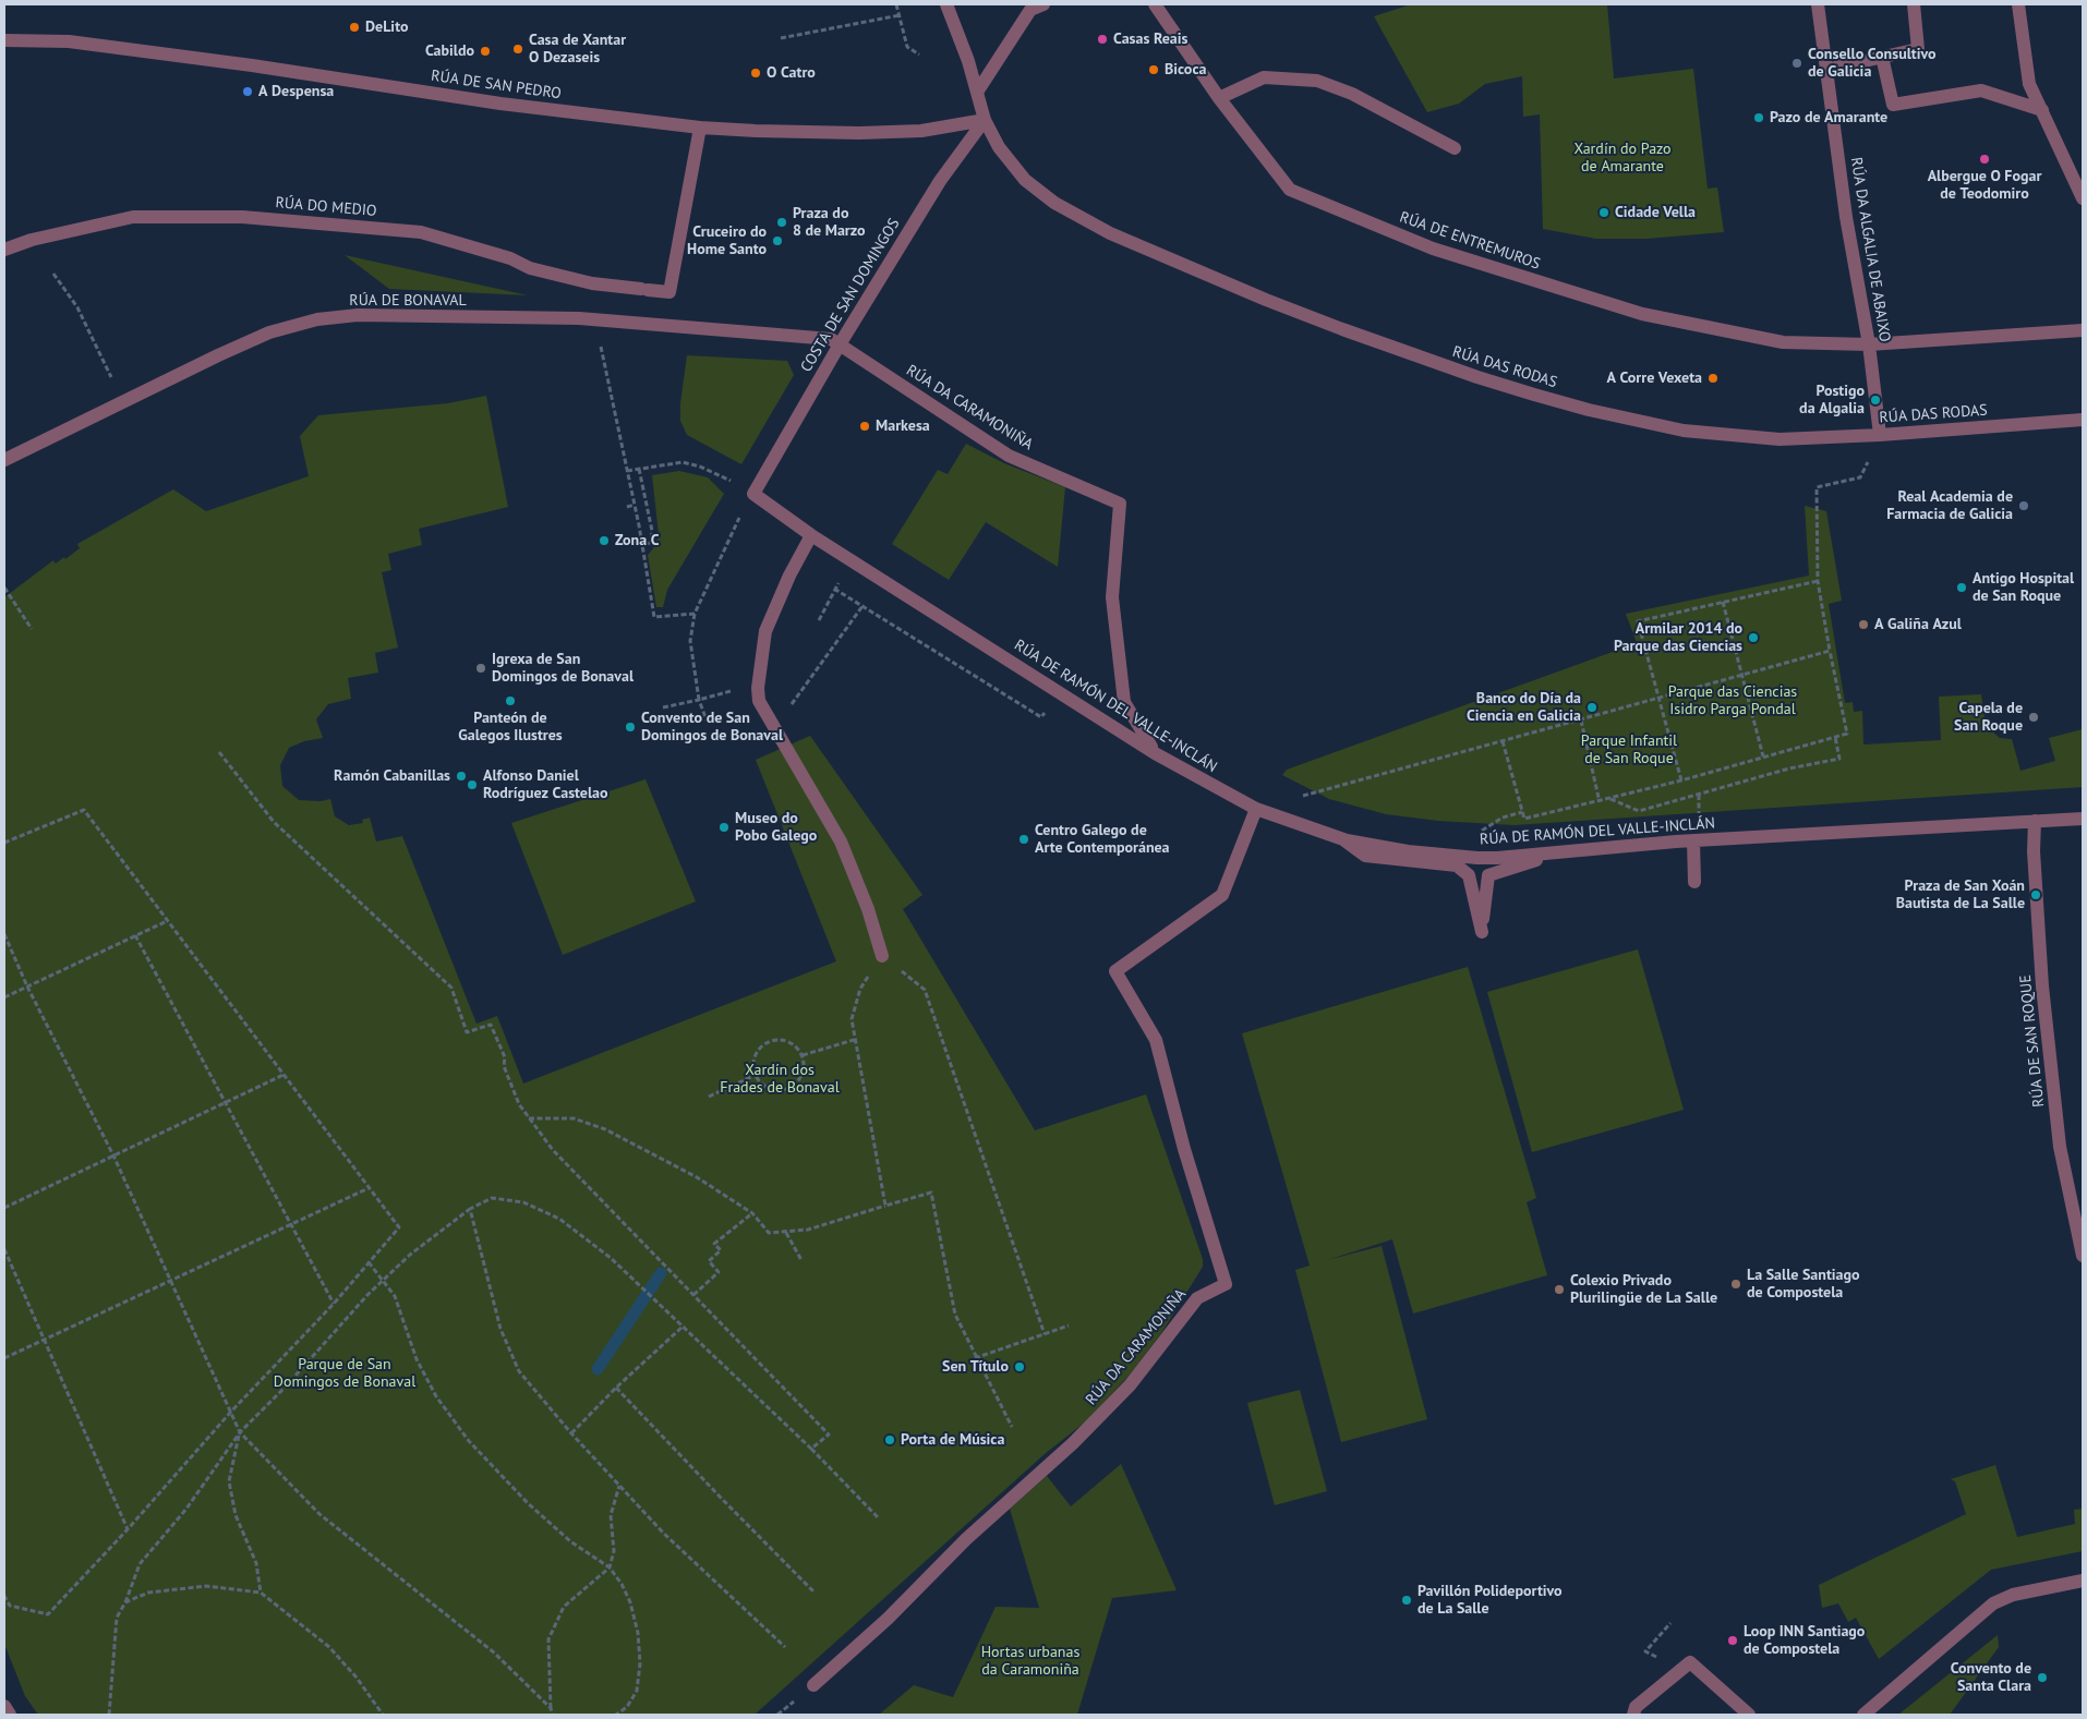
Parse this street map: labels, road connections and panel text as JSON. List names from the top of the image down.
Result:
{
  "streets": {
    "street": [
      "RÚA DE SAN PEDRO",
      "RÚA DO MEDIO",
      "RÚA DE ENTREMUROS",
      "RÚA DA ALGALIA DE ABAIXO",
      "COSTA DE SAN DOMINGOS",
      "RÚA DE BONAVAL",
      "RÚA DAS RODAS",
      "RÚA DA CARAMONIÑA",
      "RÚA DE RAMÓN DEL VALLE-INCLÁN",
      "RÚA DE SAN ROQUE"
    ]
  },
  "crossings": [
    ["RÚA DE SAN PEDRO", "RÚA DO MEDIO"],
    ["RÚA DE SAN PEDRO", "COSTA DE SAN DOMINGOS"],
    ["RÚA DE SAN PEDRO", "RÚA DAS RODAS"],
    ["RÚA DE ENTREMUROS", "RÚA DA ALGALIA DE ABAIXO"],
    ["RÚA DA ALGALIA DE ABAIXO", "RÚA DAS RODAS"],
    ["COSTA DE SAN DOMINGOS", "RÚA DE BONAVAL"],
    ["COSTA DE SAN DOMINGOS", "RÚA DAS RODAS"],
    ["COSTA DE SAN DOMINGOS", "RÚA DA CARAMONIÑA"],
    ["COSTA DE SAN DOMINGOS", "RÚA DE RAMÓN DEL VALLE-INCLÁN"],
    ["RÚA DE BONAVAL", "RÚA DA CARAMONIÑA"],
    ["RÚA DA CARAMONIÑA", "RÚA DE RAMÓN DEL VALLE-INCLÁN"],
    ["RÚA DE RAMÓN DEL VALLE-INCLÁN", "RÚA DE SAN ROQUE"]
  ],
  "parks": [
    "Xardín do Pazo de Amarante",
    "Parque das Ciencias Isidro Parga Pondal",
    "Parque Infantil de San Roque",
    "Xardín dos Frades de Bonaval",
    "Parque de San Domingos de Bonaval",
    "Hortas urbanas da Caramoniña"
  ],
  "places": [
    "DeLito",
    "Casas Reais",
    "Casa de Xantar O Dezaseis",
    "Cabildo",
    "Consello Consultivo de Galicia",
    "Bicoca",
    "O Catro",
    "A Despensa",
    "Pazo de Amarante",
    "Albergue O Fogar de Teodomiro",
    "Cidade Vella",
    "Praza do 8 de Marzo",
    "Cruceiro do Home Santo",
    "A Corre Vexeta",
    "Postigo da Algalia",
    "Markesa",
    "Real Academia de Farmacia de Galicia",
    "Zona C",
    "Antigo Hospital de San Roque",
    "A Galiña Azul",
    "Armilar 2014 do Parque das Ciencias",
    "Igrexa de San Domingos de Bonaval",
    "Panteón de Galegos Ilustres",
    "Banco do Día da Ciencia en Galicia",
    "Capela de San Roque",
    "Convento de San Domingos de Bonaval",
    "Ramón Cabanillas",
    "Alfonso Daniel Rodríguez Castelao",
    "Museo do Pobo Galego",
    "Centro Galego de Arte Contemporánea",
    "Praza de San Xoán Bautista de La Salle",
    "La Salle Santiago de Compostela",
    "Colexio Privado Plurilingüe de La Salle",
    "Sen Título",
    "Porta de Música",
    "Pavillón Polideportivo de La Salle",
    "Loop INN Santiago de Compostela",
    "Convento de Santa Clara"
  ]
}
